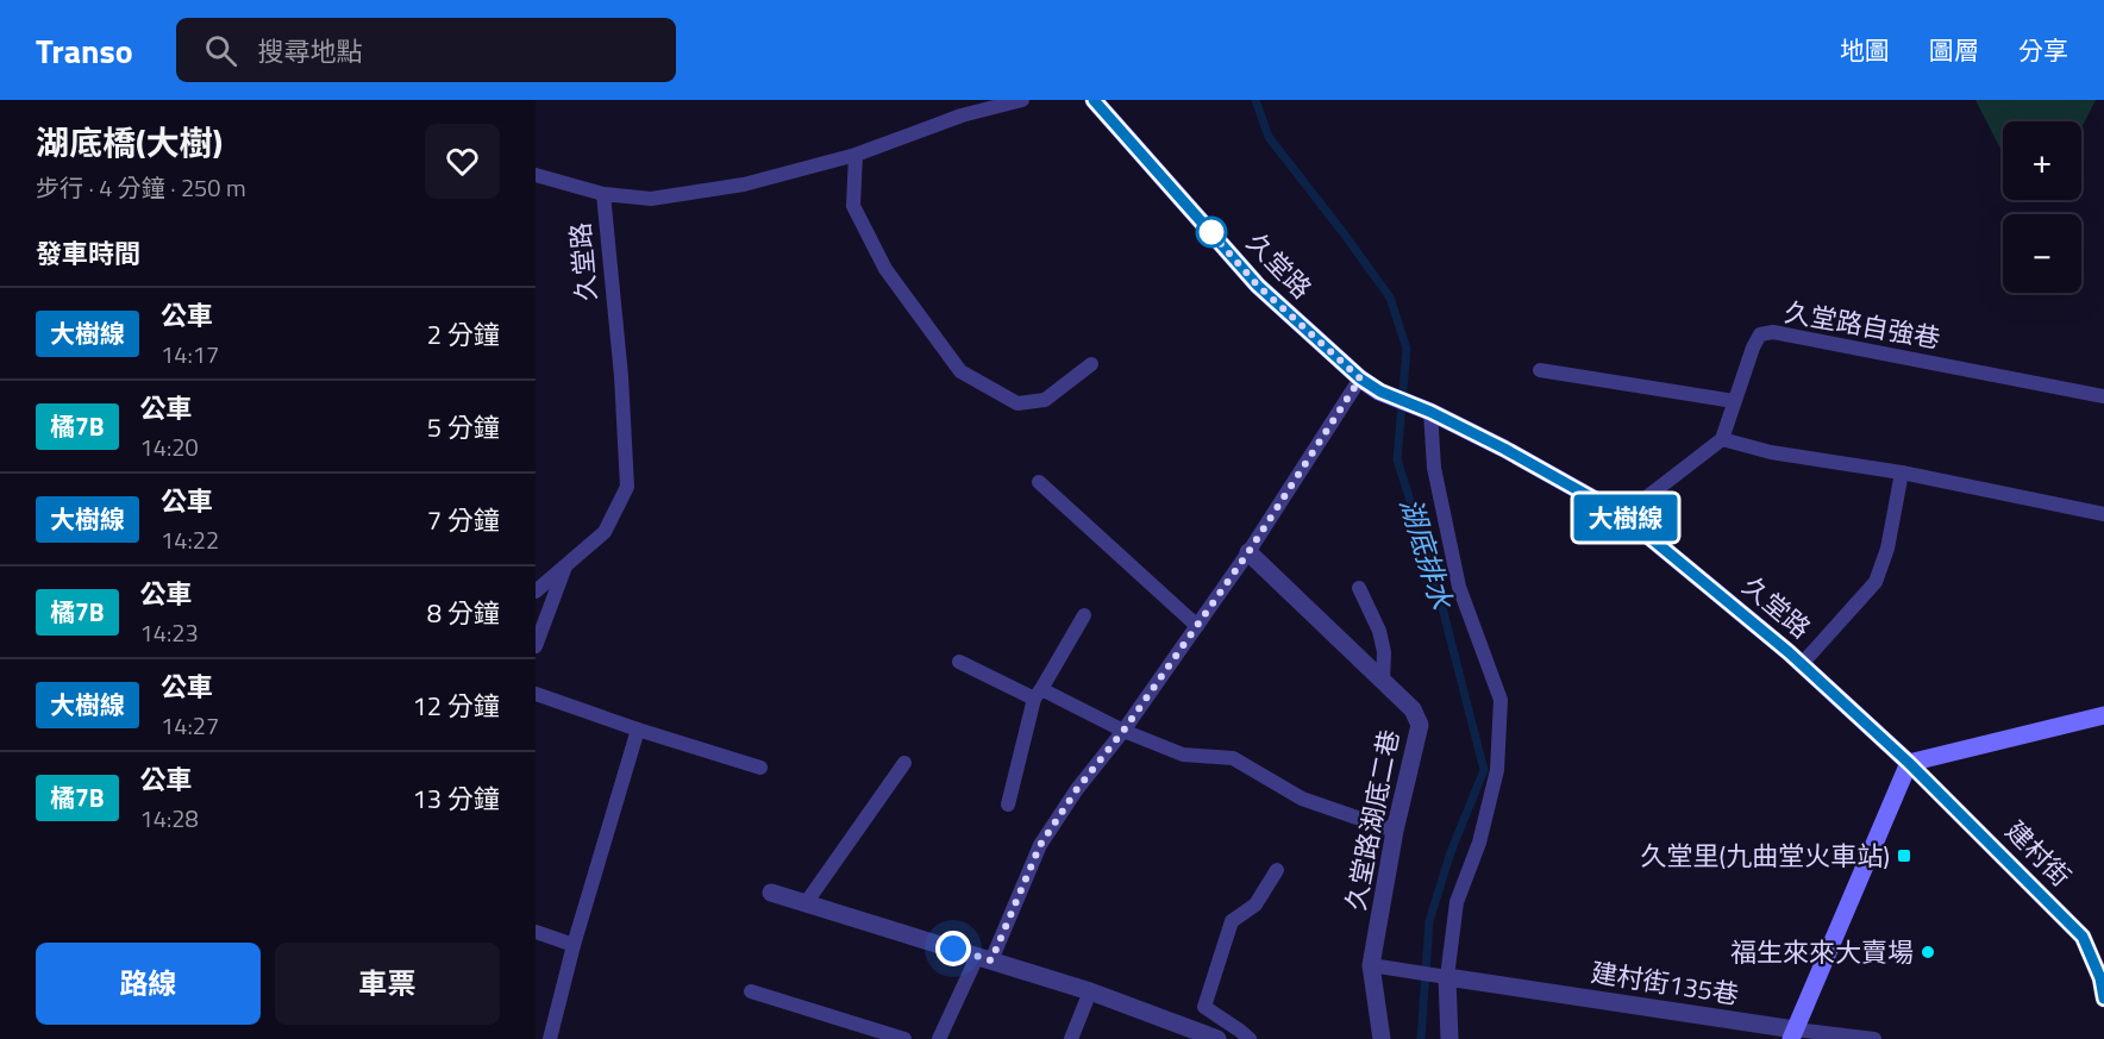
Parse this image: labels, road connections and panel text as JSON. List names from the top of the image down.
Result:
{
  "streets": {
    "street": [
      "久堂路",
      "久堂路湖底二巷",
      "建村街",
      "建村街135巷"
    ],
    "lane": ["久堂路自強巷"]
  },
  "crossings": [
    ["久堂路", "建村街"]
  ],
  "water": ["湖底排水"],
  "places": {
    "transit": ["久堂里(九曲堂火車站)"],
    "other": ["福生來來大賣場"]
  },
  "lines": ["bus line 大樹線"],
  "page": {
    "header": "Transo",
    "search": "搜尋地點",
    "nav": ["地圖", "圖層", "分享"],
    "heading": [
      ["湖底橋(大樹)", "步行 · 4 分鐘 · 250 m"],
      "發車時間"
    ],
    "on_map": "大樹線",
    "map_buttons": ["+", "−"],
    "list": [
      {
        "mark": "大樹線",
        "name": "公車",
        "note": "14:17",
        "value": "2 分鐘"
      },
      {
        "mark": "橘7B",
        "name": "公車",
        "note": "14:20",
        "value": "5 分鐘"
      },
      {
        "mark": "大樹線",
        "name": "公車",
        "note": "14:22",
        "value": "7 分鐘"
      },
      {
        "mark": "橘7B",
        "name": "公車",
        "note": "14:23",
        "value": "8 分鐘"
      },
      {
        "mark": "大樹線",
        "name": "公車",
        "note": "14:27",
        "value": "12 分鐘"
      },
      {
        "mark": "橘7B",
        "name": "公車",
        "note": "14:28",
        "value": "13 分鐘"
      }
    ],
    "buttons": ["路線", "車票"]
  }
}
